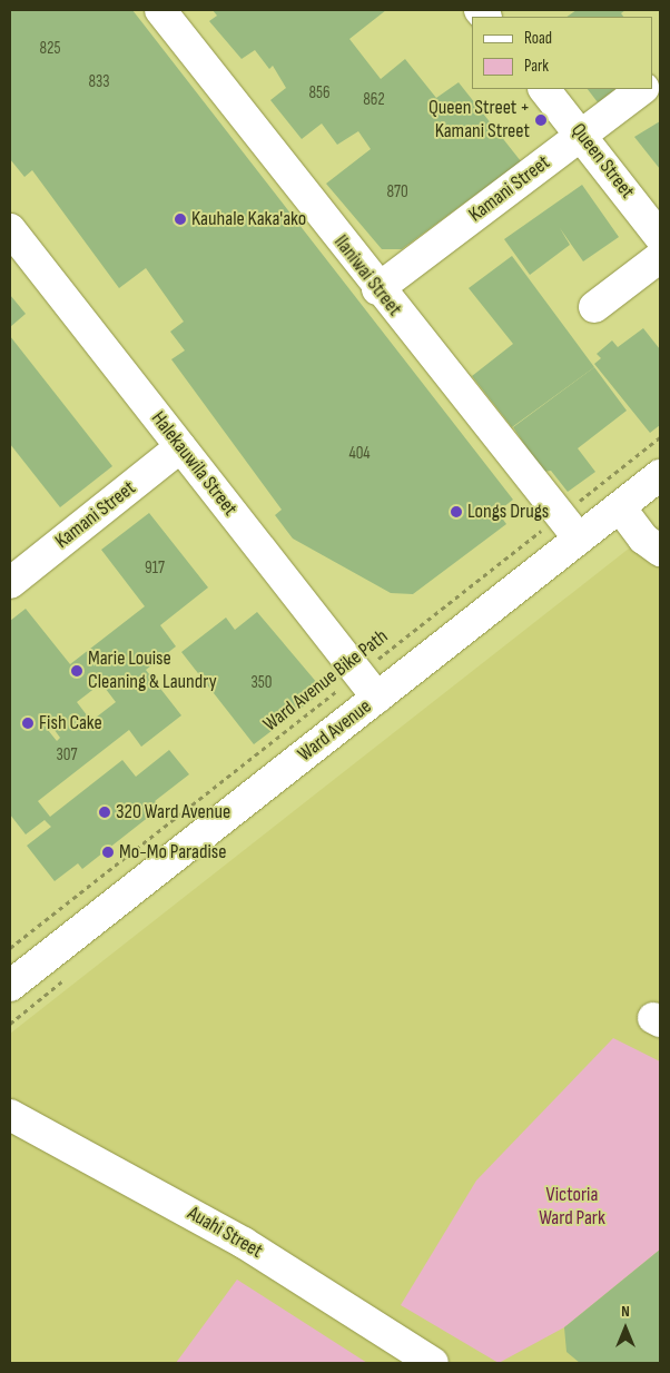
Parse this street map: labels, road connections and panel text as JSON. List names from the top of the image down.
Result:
{
  "streets": {
    "street": [
      "Queen Street",
      "Kamani Street",
      "Ilaniwai Street",
      "Halekauwila Street",
      "Ward Avenue",
      "Auahi Street"
    ],
    "path": ["Ward Avenue Bike Path"]
  },
  "crossings": [
    ["Queen Street", "Kamani Street"],
    ["Kamani Street", "Ilaniwai Street"],
    ["Kamani Street", "Halekauwila Street"],
    ["Ilaniwai Street", "Ward Avenue Bike Path"],
    ["Ilaniwai Street", "Ward Avenue"],
    ["Halekauwila Street", "Ward Avenue Bike Path"],
    ["Halekauwila Street", "Ward Avenue"]
  ],
  "parks": ["Victoria Ward Park"],
  "places": [
    "Queen Street + Kamani Street",
    "Kauhale Kaka'ako",
    "Longs Drugs",
    "Marie Louise Cleaning & Laundry",
    "Fish Cake",
    "320 Ward Avenue",
    "Mo-Mo Paradise"
  ],
  "house_numbers": [
    "825",
    "833",
    "856",
    "862",
    "870",
    "404",
    "917",
    "350",
    "307"
  ],
  "legend": ["Road", "Park"],
  "north": "top"
}
